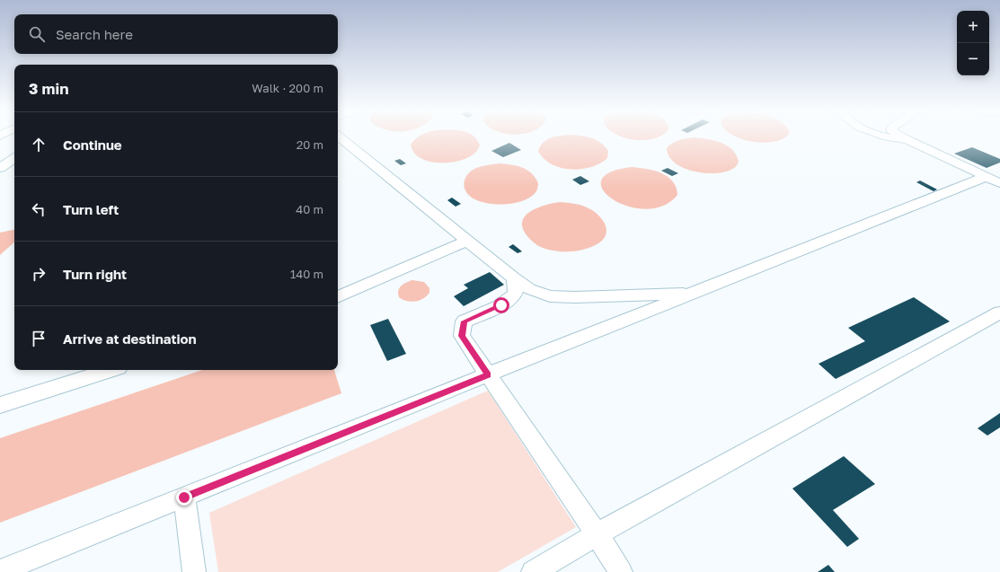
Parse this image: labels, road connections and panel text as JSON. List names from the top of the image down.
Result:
{
  "page": {
    "map_buttons": ["+", "−"],
    "search": "Search here",
    "heading": ["3 min", "Walk · 200 m"],
    "list": [
      ["Continue", "20 m"],
      ["Turn left", "40 m"],
      ["Turn right", "140 m"],
      "Arrive at destination"
    ]
  }
}
